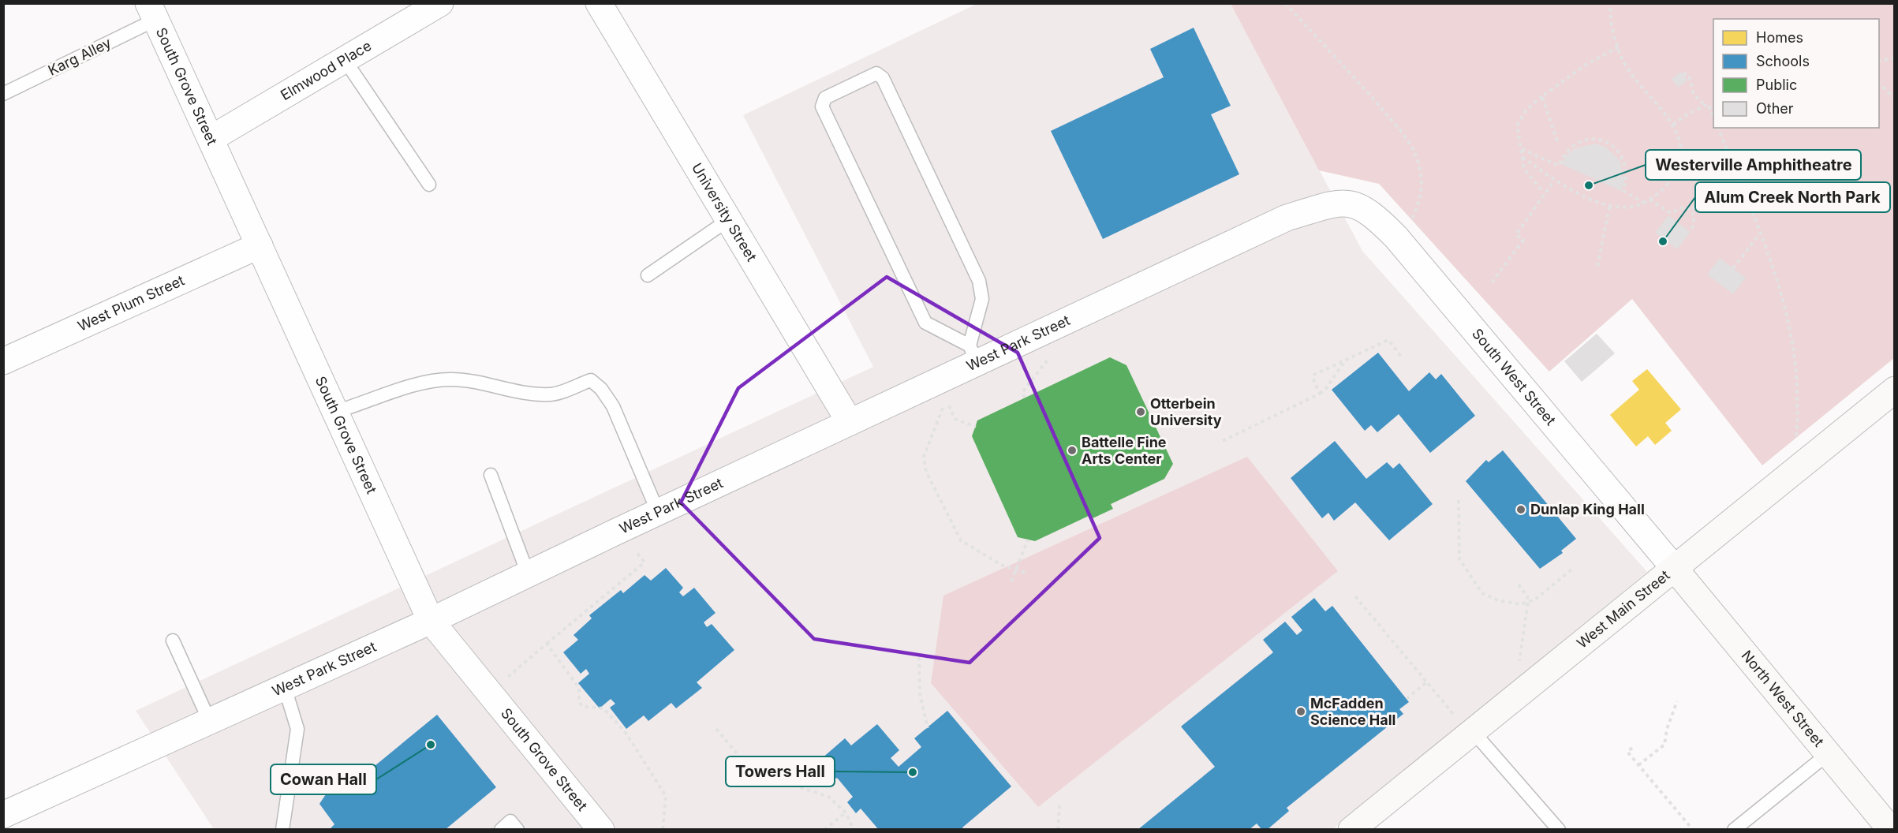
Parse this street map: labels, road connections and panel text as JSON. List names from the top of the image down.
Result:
{
  "streets": {
    "main road": ["West Main Street", "North West Street"],
    "street": [
      "Elmwood Place",
      "South Grove Street",
      "University Street",
      "West Plum Street",
      "West Park Street",
      "South West Street"
    ],
    "lane": ["Karg Alley"]
  },
  "crossings": [
    ["Karg Alley", "South Grove Street"],
    ["Elmwood Place", "South Grove Street"],
    ["South Grove Street", "West Plum Street"],
    ["South Grove Street", "West Park Street"],
    ["University Street", "West Park Street"],
    ["West Park Street", "South West Street"],
    ["South West Street", "West Main Street"],
    ["South West Street", "North West Street"],
    ["West Main Street", "North West Street"]
  ],
  "places": [
    "Westerville Amphitheatre",
    "Alum Creek North Park",
    "Otterbein University",
    "Battelle Fine Arts Center",
    "Dunlap King Hall",
    "McFadden Science Hall",
    "Cowan Hall",
    "Towers Hall"
  ],
  "legend": [
    "Homes",
    "Schools",
    "Public",
    "Other"
  ]
}
